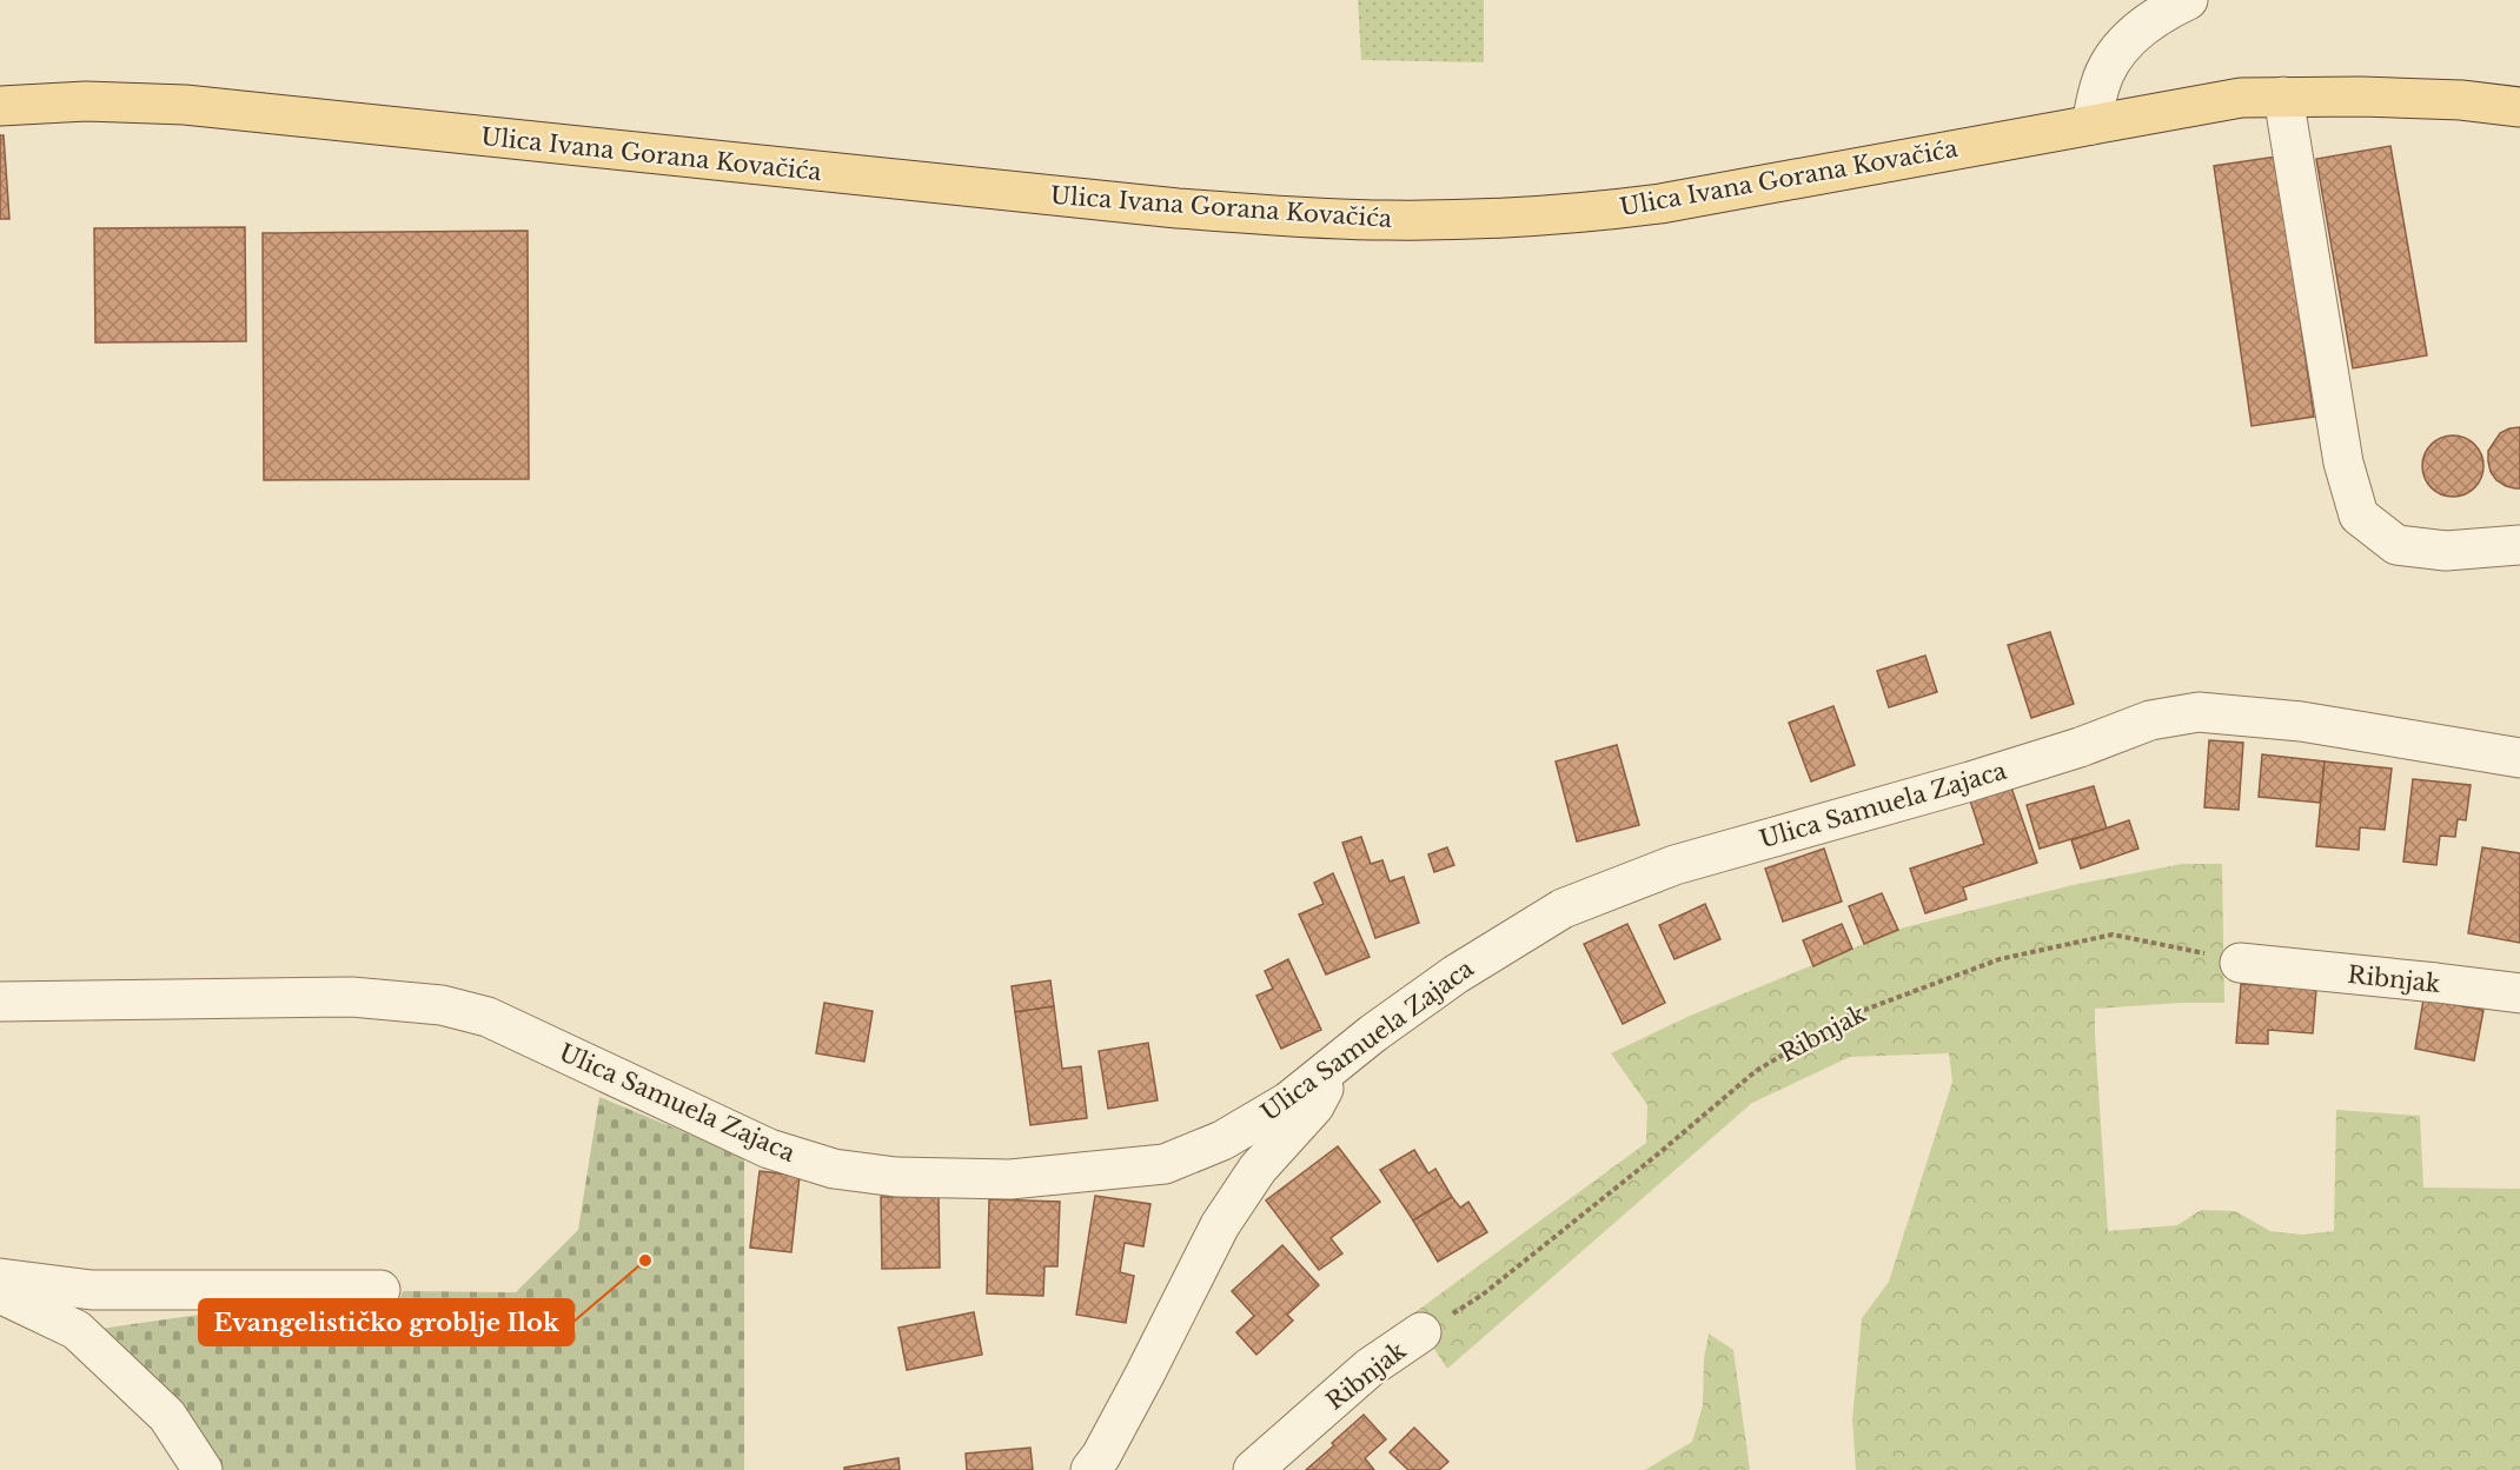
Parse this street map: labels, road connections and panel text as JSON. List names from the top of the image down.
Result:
{
  "streets": {
    "main road": ["Ulica Ivana Gorana Kovačića"],
    "street": ["Ulica Samuela Zajaca", "Ribnjak"]
  },
  "places": ["Evangelističko groblje Ilok"]
}
